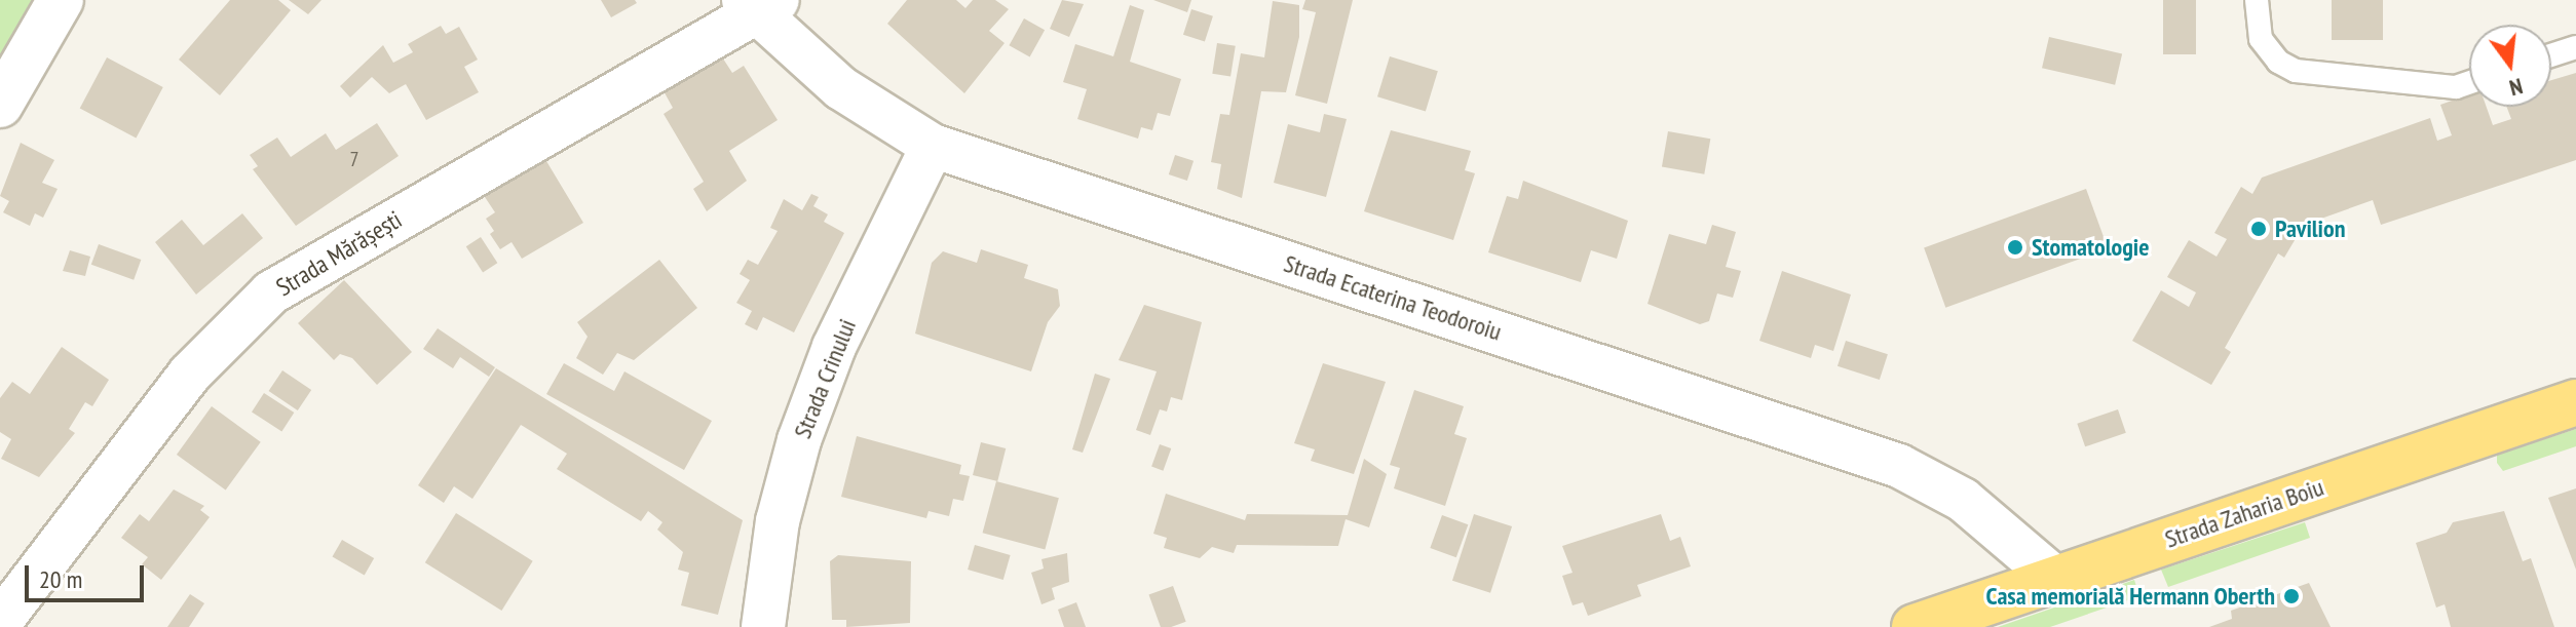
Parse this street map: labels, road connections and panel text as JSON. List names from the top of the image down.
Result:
{
  "streets": {
    "highway": ["Strada Zaharia Boiu"],
    "street": ["Strada Mărășești", "Strada Ecaterina Teodoroiu", "Strada Crinului"]
  },
  "crossings": [
    ["Strada Mărășești", "Strada Ecaterina Teodoroiu"],
    ["Strada Ecaterina Teodoroiu", "Strada Crinului"],
    ["Strada Ecaterina Teodoroiu", "Strada Zaharia Boiu"]
  ],
  "places": ["Pavilion", "Stomatologie", "Casa memorială Hermann Oberth"],
  "house_numbers": ["7"],
  "scale_bar": "20 m",
  "north": "bottom"
}
